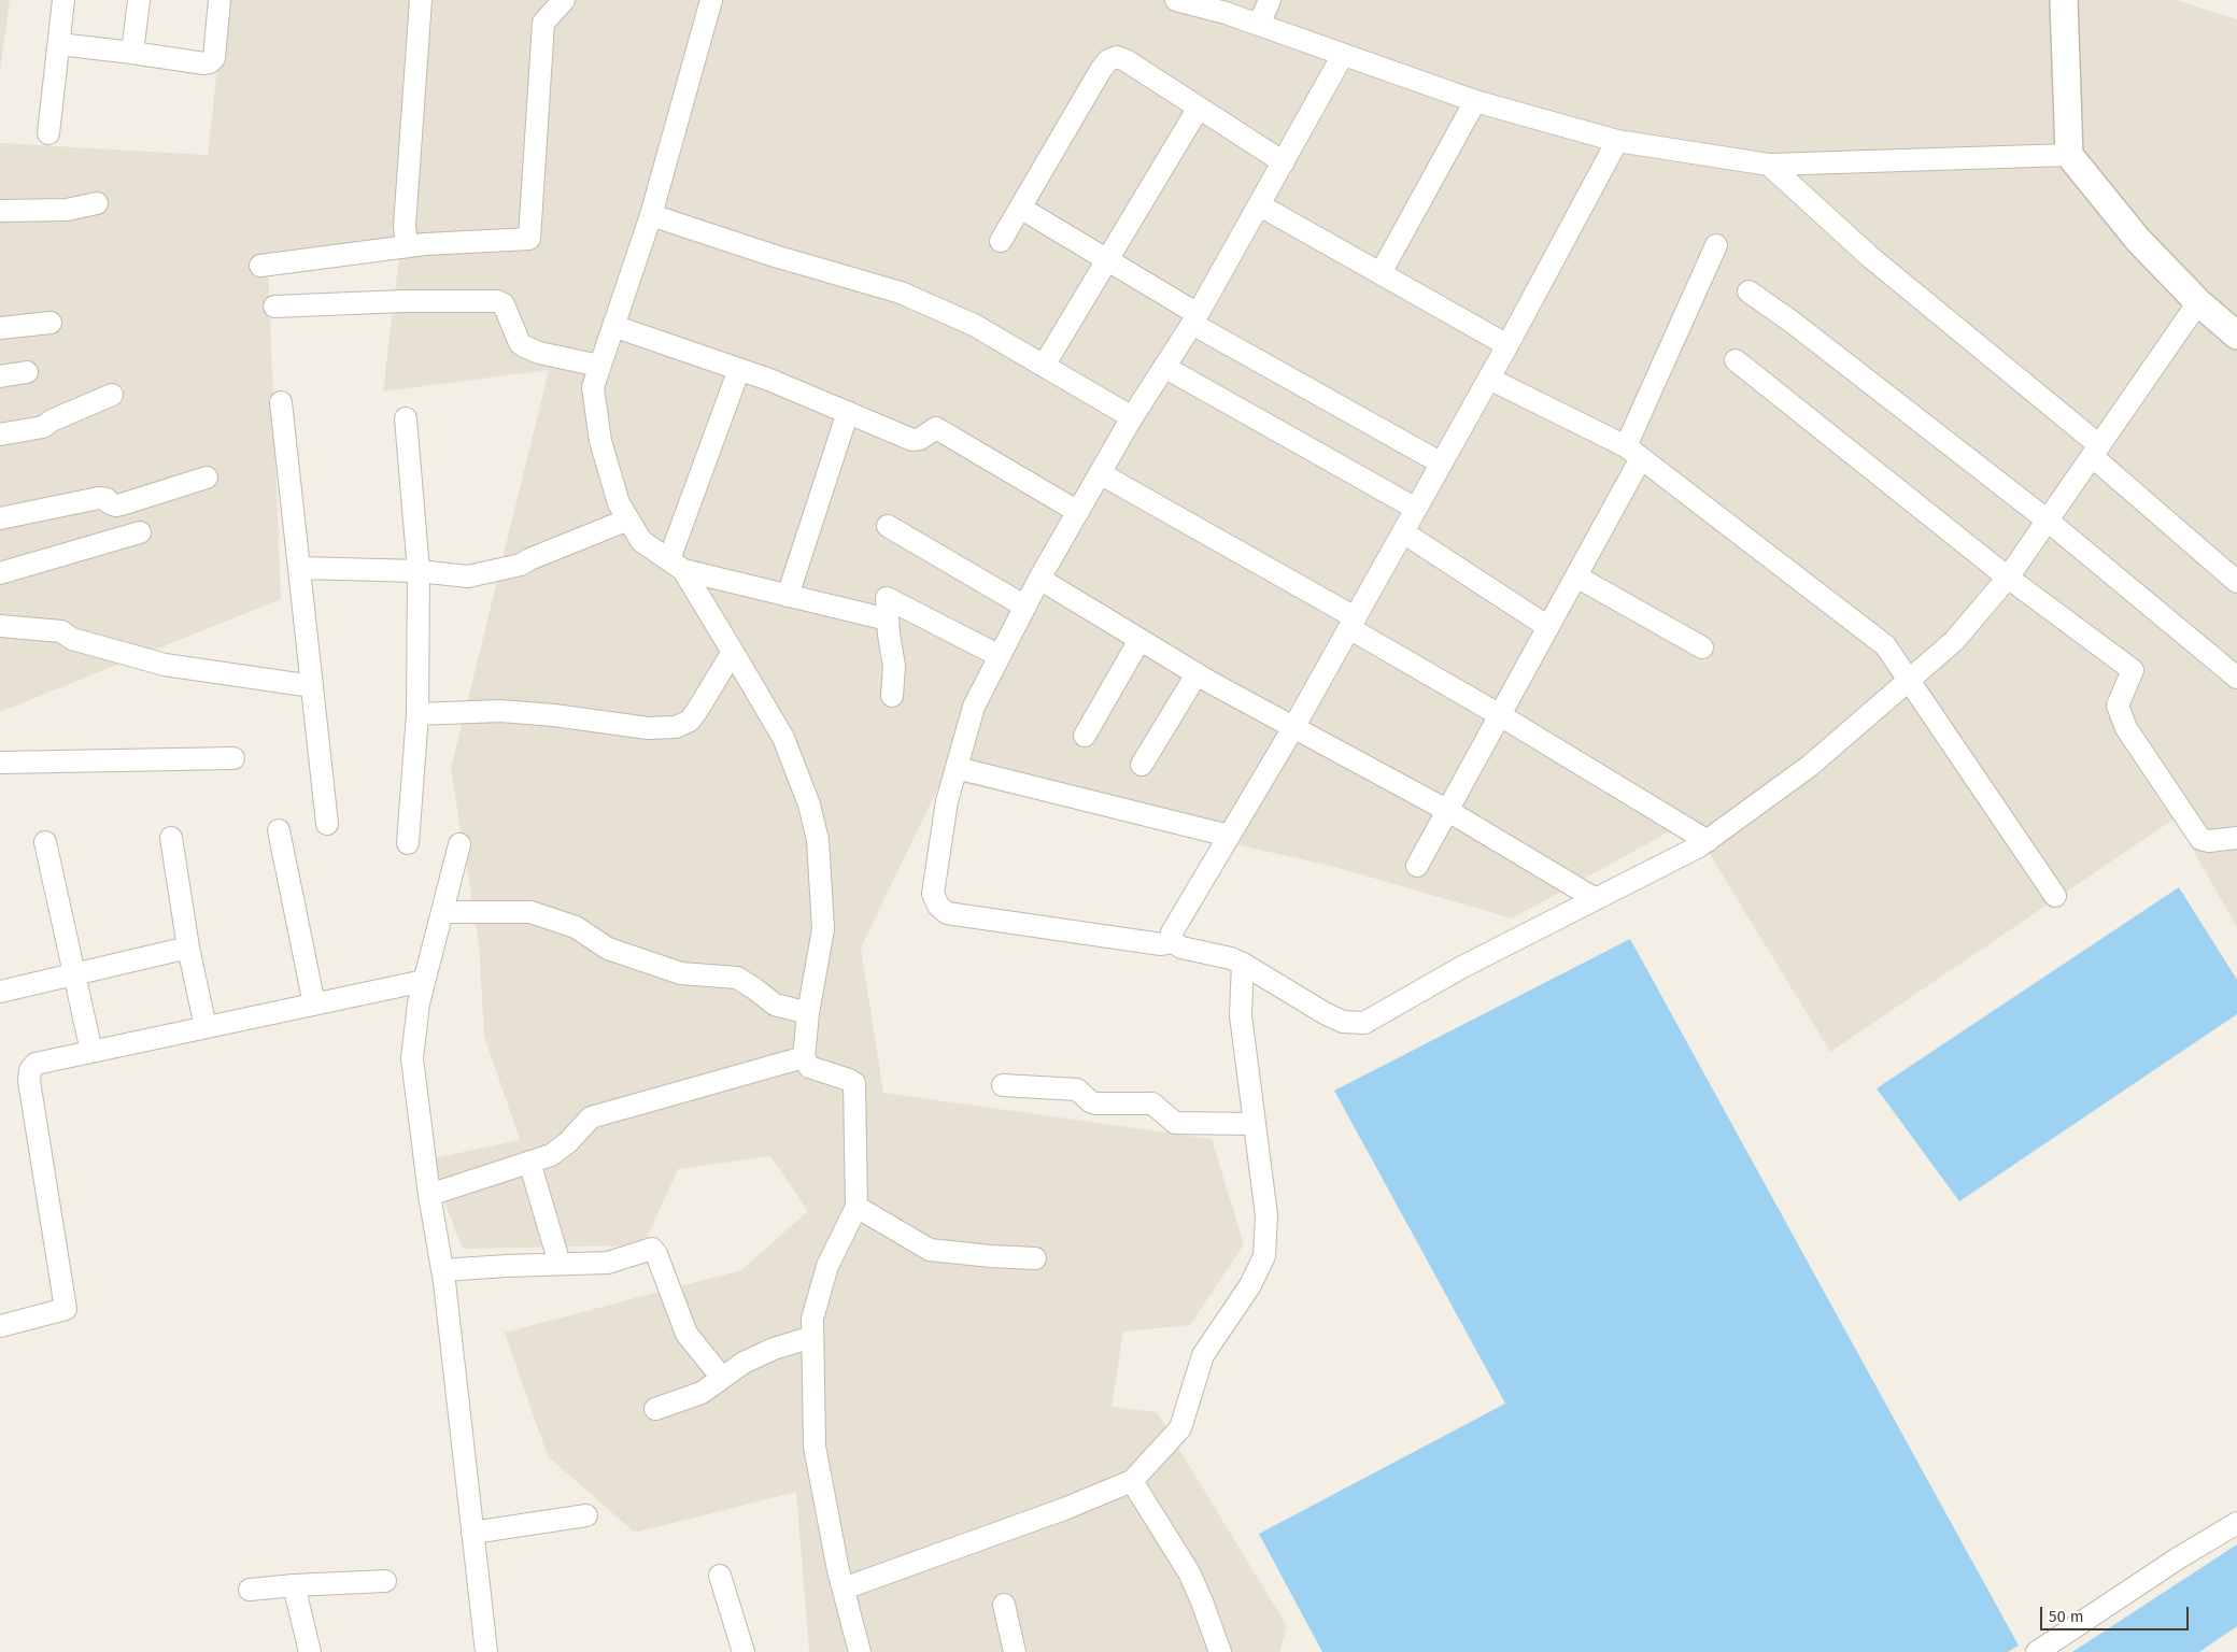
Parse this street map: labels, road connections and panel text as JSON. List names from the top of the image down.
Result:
{
  "scale_bar": "50 m"
}
